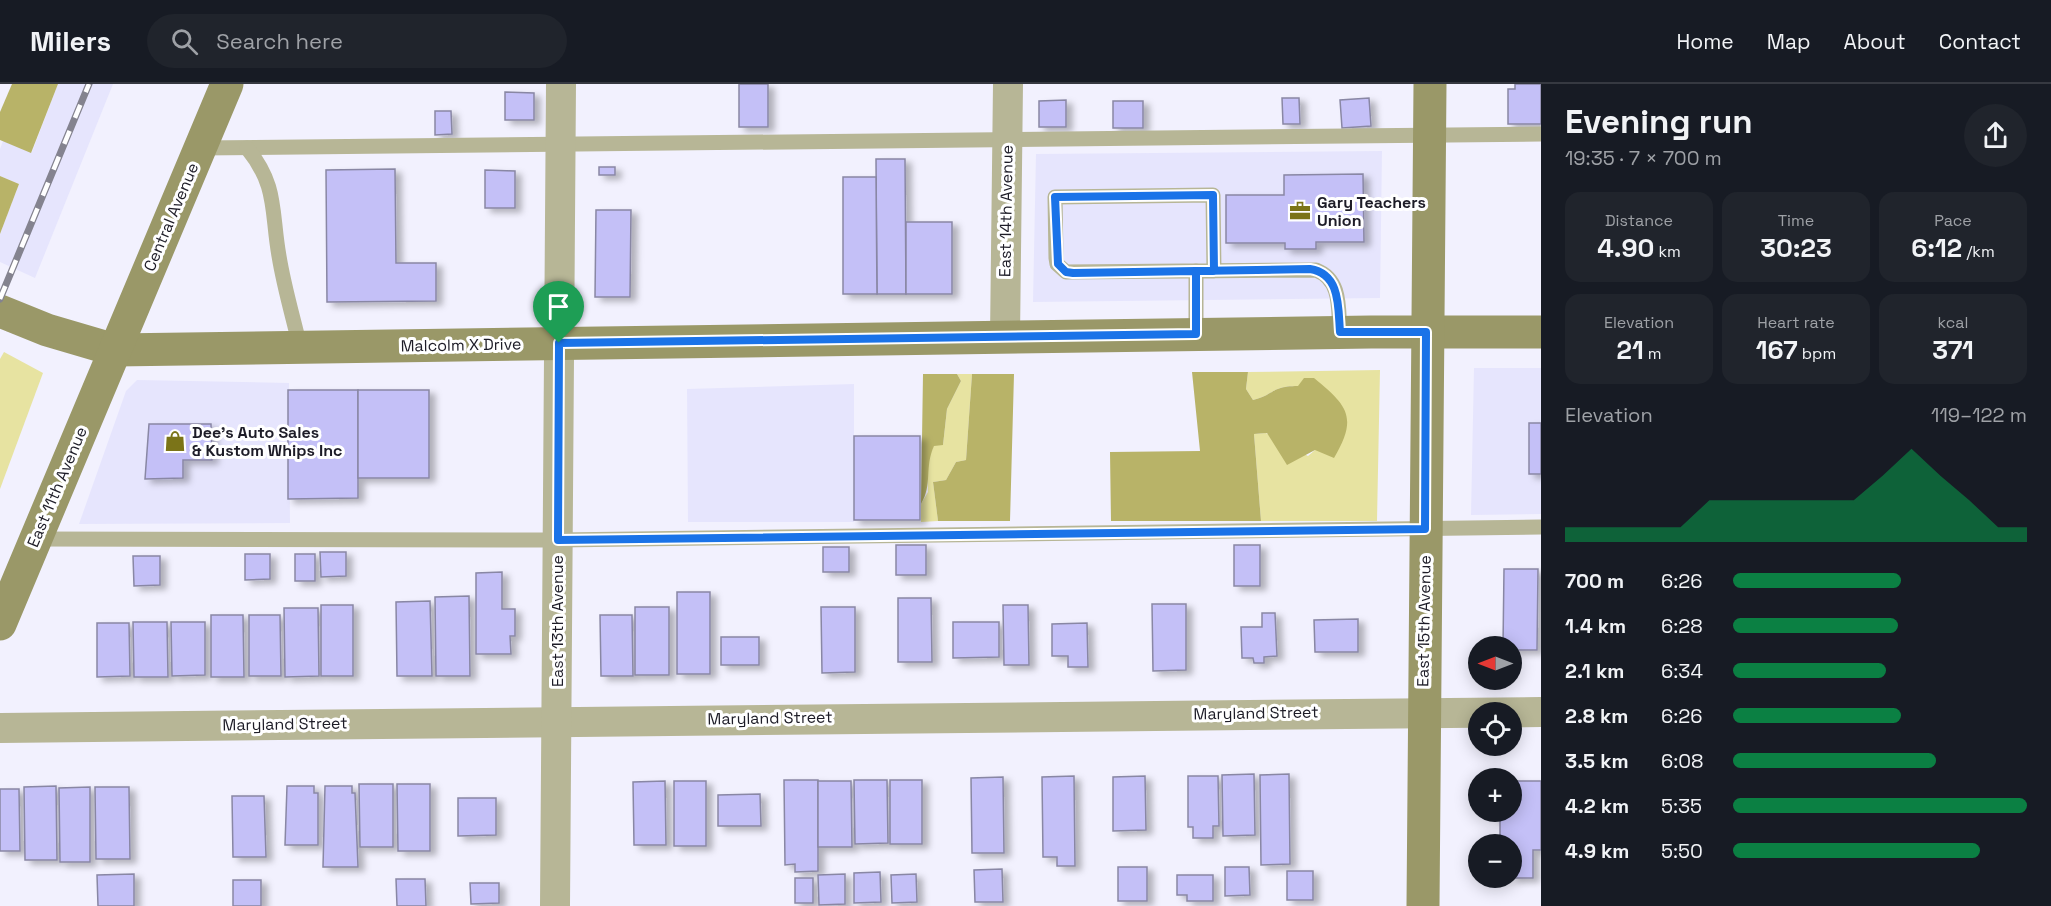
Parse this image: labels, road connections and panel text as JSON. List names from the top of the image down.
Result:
{
  "streets": {
    "street": [
      "East 14th Avenue",
      "Central Avenue",
      "Malcolm X Drive",
      "East 11th Avenue",
      "East 13th Avenue",
      "East 15th Avenue",
      "Maryland Street"
    ]
  },
  "crossings": [
    ["East 14th Avenue", "Malcolm X Drive"],
    ["Central Avenue", "Malcolm X Drive"],
    ["Central Avenue", "East 11th Avenue"],
    ["Malcolm X Drive", "East 11th Avenue"],
    ["Malcolm X Drive", "East 13th Avenue"],
    ["Malcolm X Drive", "East 15th Avenue"],
    ["East 13th Avenue", "Maryland Street"],
    ["East 15th Avenue", "Maryland Street"]
  ],
  "places": {
    "office": ["Gary Teachers Union"],
    "shop": ["Dee's Auto Sales & Kustom Whips Inc"]
  },
  "north": "left",
  "page": {
    "header": "Milers",
    "search": "Search here",
    "nav": [
      "Home",
      "Map",
      "About",
      "Contact"
    ],
    "heading": ["Evening run", "19:35 · 7 × 700 m"],
    "stats": [
      ["Distance", "4.90 km"],
      ["Time", "30:23"],
      ["Pace", "6:12 /km"],
      ["Elevation", "21 m"],
      ["Heart rate", "167 bpm"],
      ["kcal", "371"]
    ],
    "chart": ["Elevation", "119–122 m"],
    "list": [
      {
        "name": "700 m",
        "note": "6:26"
      },
      {
        "name": "1.4 km",
        "note": "6:28"
      },
      {
        "name": "2.1 km",
        "note": "6:34"
      },
      {
        "name": "2.8 km",
        "note": "6:26"
      },
      {
        "name": "3.5 km",
        "note": "6:08"
      },
      {
        "name": "4.2 km",
        "note": "5:35"
      },
      {
        "name": "4.9 km",
        "note": "5:50"
      }
    ],
    "map_buttons": ["+", "−"]
  }
}
